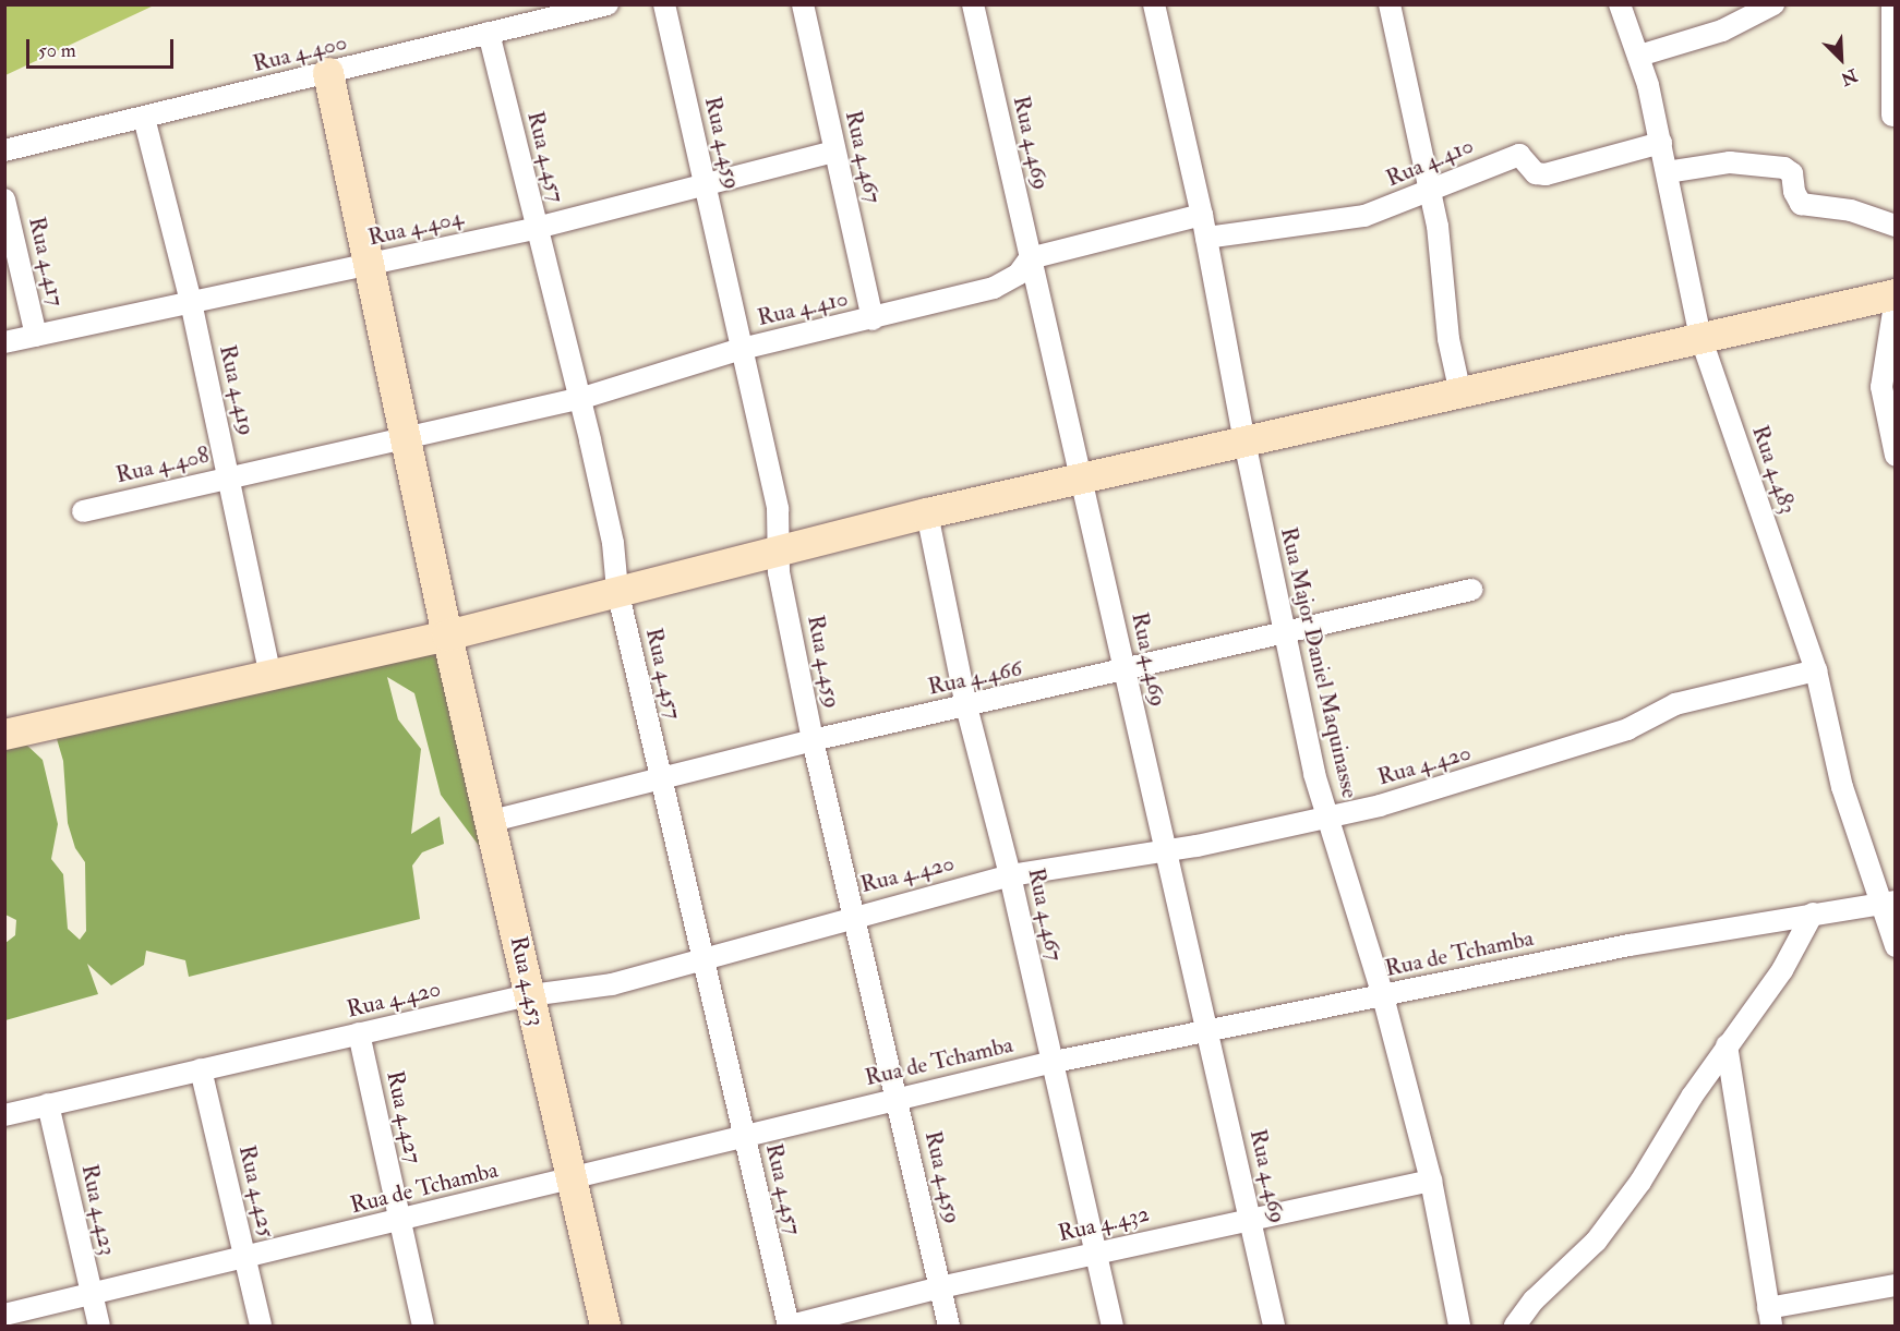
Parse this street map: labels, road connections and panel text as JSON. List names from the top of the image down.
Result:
{
  "streets": {
    "street": [
      "Rua 4.400",
      "Rua 4.459",
      "Rua 4.469",
      "Rua 4.457",
      "Rua 4.467",
      "Rua 4.410",
      "Rua 4.404",
      "Rua 4.417",
      "Rua 4.419",
      "Rua 4.408",
      "Rua 4.483",
      "Rua Major Daniel Maquinasse",
      "Rua 4.466",
      "Rua 4.420",
      "Rua de Tchamba",
      "Rua 4.453",
      "Rua 4.427",
      "Rua 4.425",
      "Rua 4.423",
      "Rua 4.432"
    ]
  },
  "crossings": [
    ["Rua 4.400", "Rua 4.457"],
    ["Rua 4.400", "Rua 4.419"],
    ["Rua 4.400", "Rua 4.453"],
    ["Rua 4.459", "Rua 4.410"],
    ["Rua 4.459", "Rua 4.404"],
    ["Rua 4.459", "Rua 4.466"],
    ["Rua 4.459", "Rua 4.420"],
    ["Rua 4.459", "Rua de Tchamba"],
    ["Rua 4.459", "Rua 4.432"],
    ["Rua 4.469", "Rua 4.410"],
    ["Rua 4.469", "Rua 4.466"],
    ["Rua 4.469", "Rua 4.420"],
    ["Rua 4.469", "Rua de Tchamba"],
    ["Rua 4.469", "Rua 4.432"],
    ["Rua 4.457", "Rua 4.410"],
    ["Rua 4.457", "Rua 4.404"],
    ["Rua 4.457", "Rua 4.466"],
    ["Rua 4.457", "Rua 4.420"],
    ["Rua 4.457", "Rua de Tchamba"],
    ["Rua 4.457", "Rua 4.432"],
    ["Rua 4.467", "Rua 4.410"],
    ["Rua 4.467", "Rua 4.404"],
    ["Rua 4.467", "Rua 4.466"],
    ["Rua 4.467", "Rua 4.420"],
    ["Rua 4.467", "Rua de Tchamba"],
    ["Rua 4.467", "Rua 4.432"],
    ["Rua 4.410", "Rua 4.408"],
    ["Rua 4.410", "Rua 4.483"],
    ["Rua 4.410", "Rua Major Daniel Maquinasse"],
    ["Rua 4.410", "Rua 4.453"],
    ["Rua 4.404", "Rua 4.417"],
    ["Rua 4.404", "Rua 4.419"],
    ["Rua 4.404", "Rua 4.453"],
    ["Rua 4.419", "Rua 4.408"],
    ["Rua 4.408", "Rua 4.453"],
    ["Rua 4.483", "Rua 4.420"],
    ["Rua 4.483", "Rua de Tchamba"],
    ["Rua Major Daniel Maquinasse", "Rua 4.466"],
    ["Rua Major Daniel Maquinasse", "Rua 4.420"],
    ["Rua Major Daniel Maquinasse", "Rua de Tchamba"],
    ["Rua Major Daniel Maquinasse", "Rua 4.432"],
    ["Rua 4.466", "Rua 4.453"],
    ["Rua 4.420", "Rua 4.453"],
    ["Rua 4.420", "Rua 4.427"],
    ["Rua 4.420", "Rua 4.425"],
    ["Rua 4.420", "Rua 4.423"],
    ["Rua de Tchamba", "Rua 4.453"],
    ["Rua de Tchamba", "Rua 4.427"],
    ["Rua de Tchamba", "Rua 4.425"],
    ["Rua de Tchamba", "Rua 4.423"]
  ],
  "scale_bar": "50 m",
  "north": "bottom right"
}
